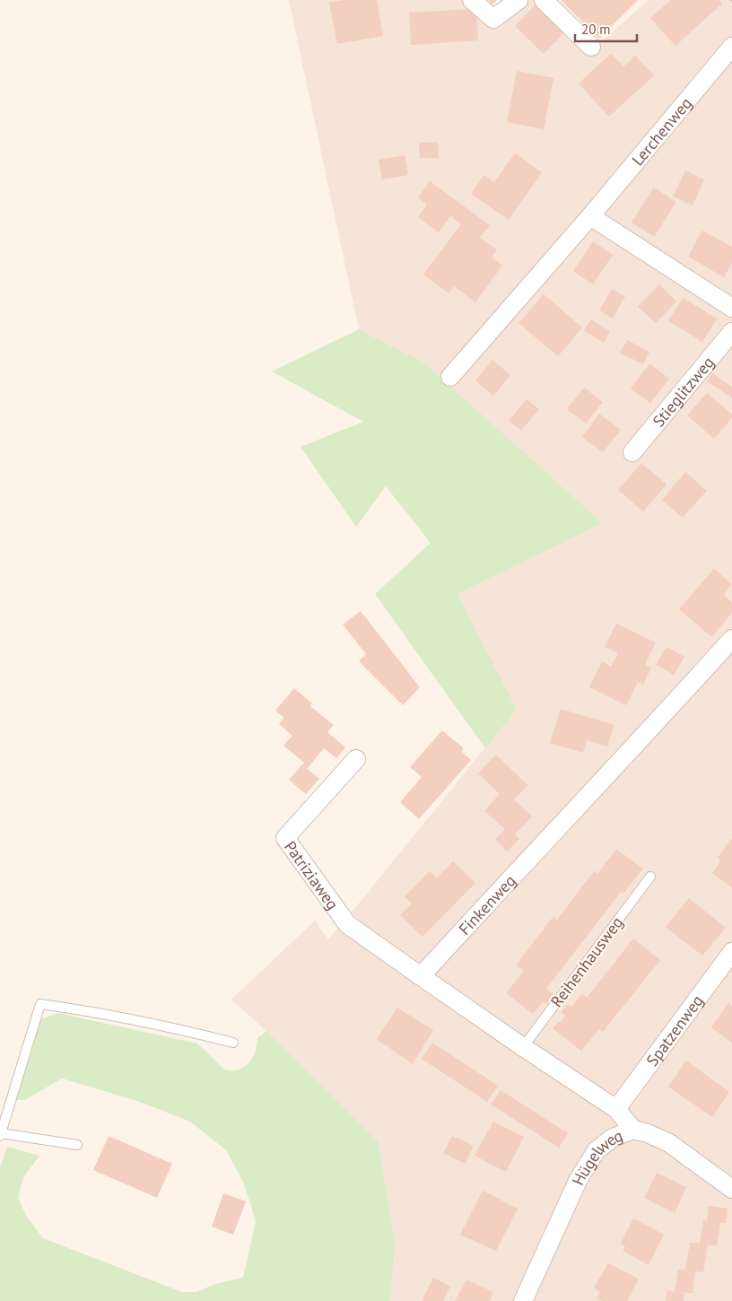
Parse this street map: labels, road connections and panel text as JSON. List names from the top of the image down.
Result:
{
  "streets": {
    "street": [
      "Lerchenweg",
      "Stieglitzweg",
      "Patriziaweg",
      "Finkenweg",
      "Spatzenweg",
      "Hügelweg"
    ],
    "lane": ["Reihenhausweg"]
  },
  "crossings": [
    ["Patriziaweg", "Finkenweg"]
  ],
  "scale_bar": "20 m"
}
